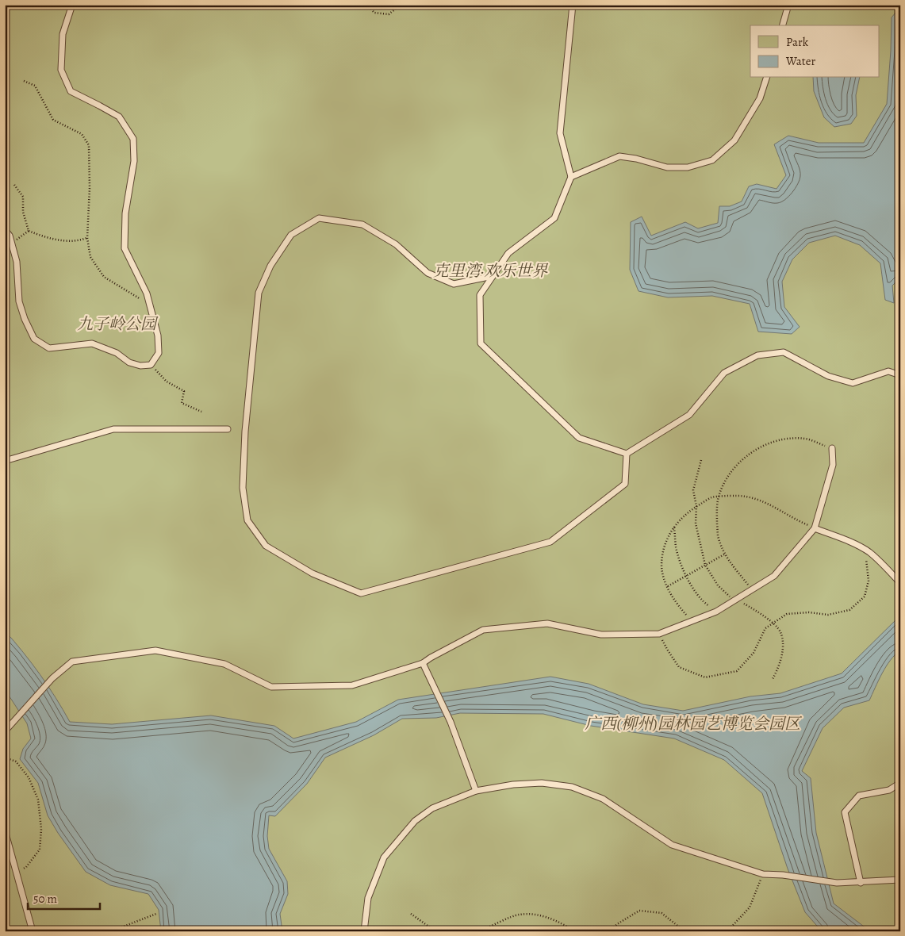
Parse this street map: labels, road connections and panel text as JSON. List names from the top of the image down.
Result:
{
  "parks": ["克里湾·欢乐世界", "九子岭公园", "广西(柳州)园林园艺博览会园区"],
  "legend": ["Park", "Water"],
  "scale_bar": "50 m"
}
